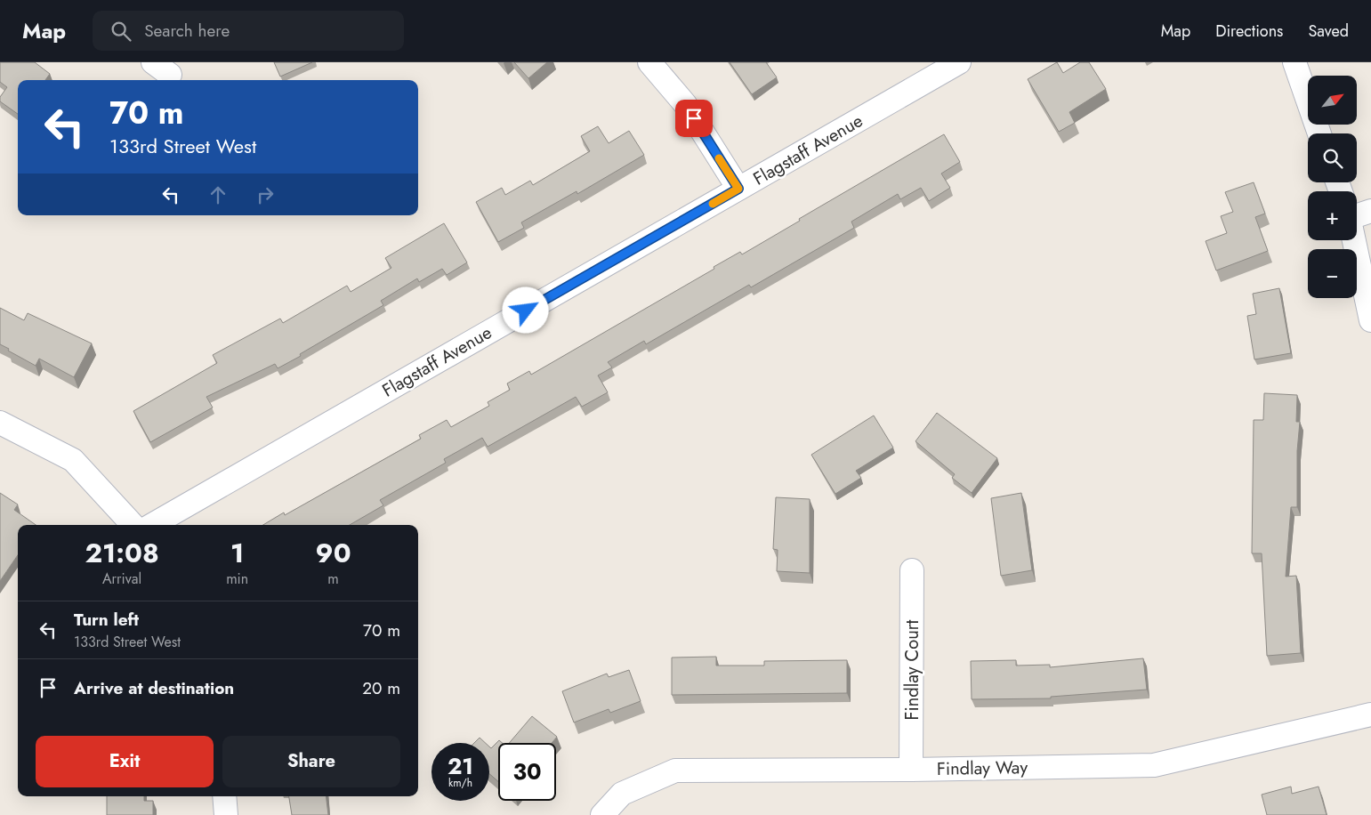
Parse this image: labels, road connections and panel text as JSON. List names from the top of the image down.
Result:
{
  "streets": {
    "street": ["Flagstaff Avenue", "Findlay Court", "Findlay Way"]
  },
  "crossings": [
    ["Findlay Court", "Findlay Way"]
  ],
  "north": "top right",
  "page": {
    "header": "Map",
    "search": "Search here",
    "nav": ["Map", "Directions", "Saved"],
    "map_buttons": ["+", "−"],
    "turn": ["70 m", "133rd Street West"],
    "eta": [
      "21:08",
      "Arrival",
      "1",
      "min",
      "90",
      "m"
    ],
    "list": [
      {
        "name": "Turn left",
        "note": "133rd Street West",
        "value": "70 m"
      },
      {
        "name": "Arrive at destination",
        "value": "20 m"
      }
    ],
    "buttons": ["Exit", "Share"],
    "speed": "21 km/h",
    "limit": "30"
  }
}
